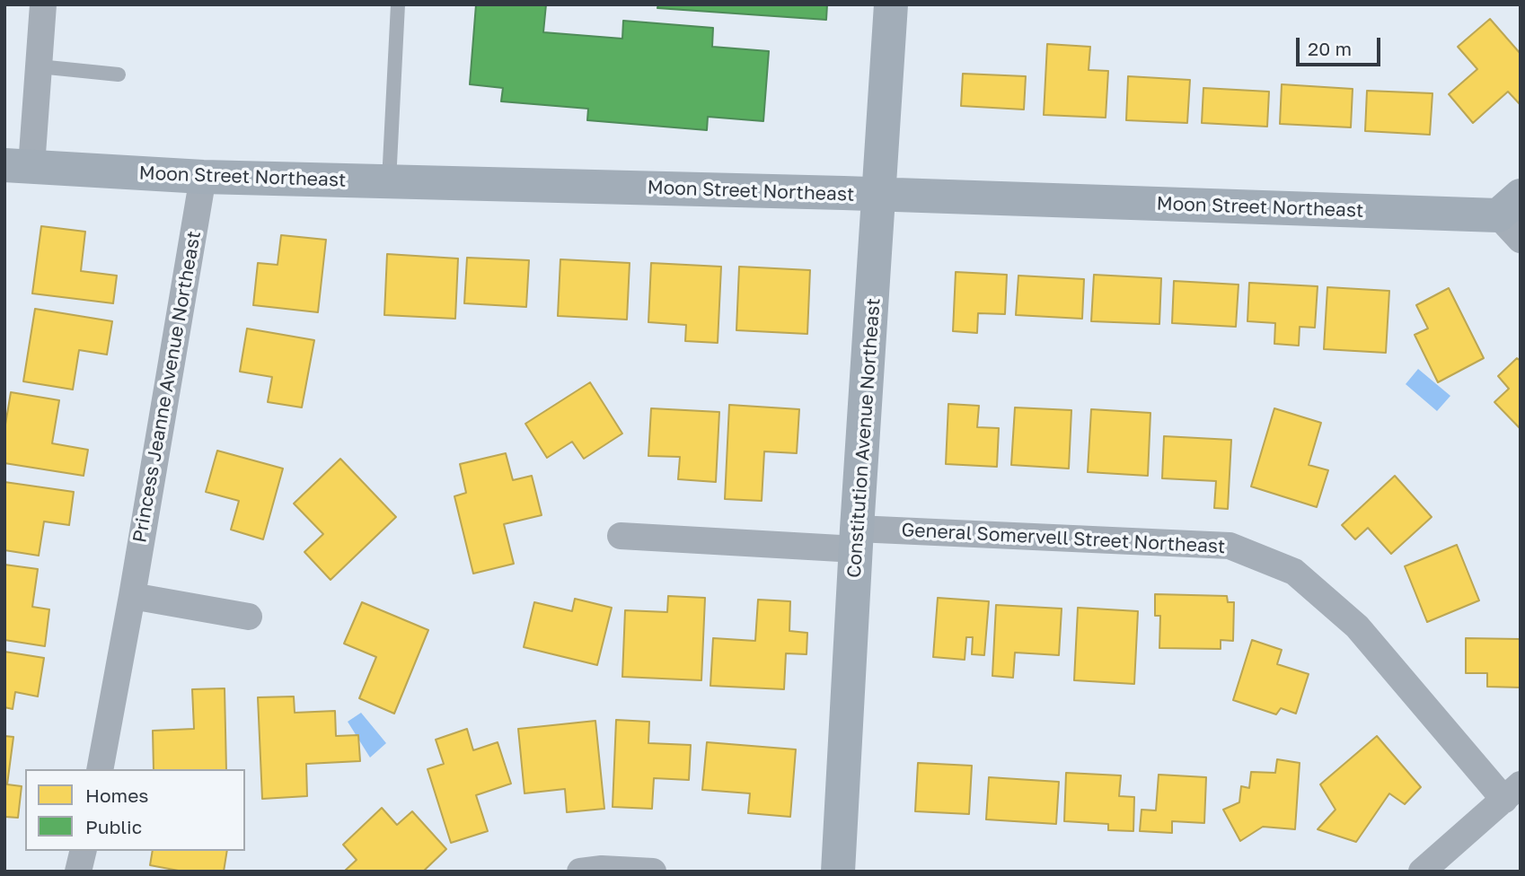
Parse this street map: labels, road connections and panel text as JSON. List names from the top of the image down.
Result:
{
  "streets": {
    "street": [
      "Moon Street Northeast",
      "Princess Jeanne Avenue Northeast",
      "Constitution Avenue Northeast",
      "General Somervell Street Northeast"
    ]
  },
  "crossings": [
    ["Moon Street Northeast", "Princess Jeanne Avenue Northeast"],
    ["Moon Street Northeast", "Constitution Avenue Northeast"],
    ["Constitution Avenue Northeast", "General Somervell Street Northeast"]
  ],
  "legend": ["Homes", "Public"],
  "scale_bar": "20 m"
}
